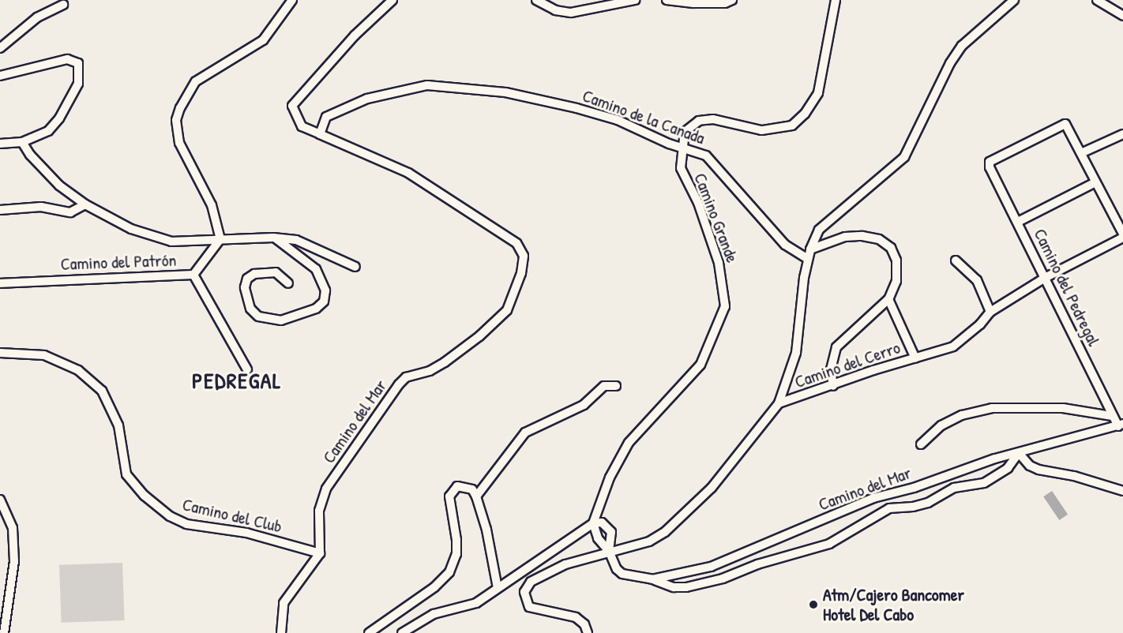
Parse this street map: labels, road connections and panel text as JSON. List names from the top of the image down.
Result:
{
  "streets": {
    "street": [
      "Camino de la Canada",
      "Camino Grande",
      "Camino del Patrón",
      "Camino del Pedregal",
      "Camino del Cerro",
      "Camino del Mar",
      "Camino del Club"
    ]
  },
  "crossings": [
    ["Camino de la Canada", "Camino Grande"],
    ["Camino de la Canada", "Camino del Mar"],
    ["Camino Grande", "Camino del Mar"],
    ["Camino del Pedregal", "Camino del Cerro"],
    ["Camino del Pedregal", "Camino del Mar"],
    ["Camino del Cerro", "Camino del Mar"],
    ["Camino del Mar", "Camino del Club"]
  ],
  "districts": ["PEDREGAL"],
  "places": ["Atm/Cajero Bancomer Hotel Del Cabo"]
}
